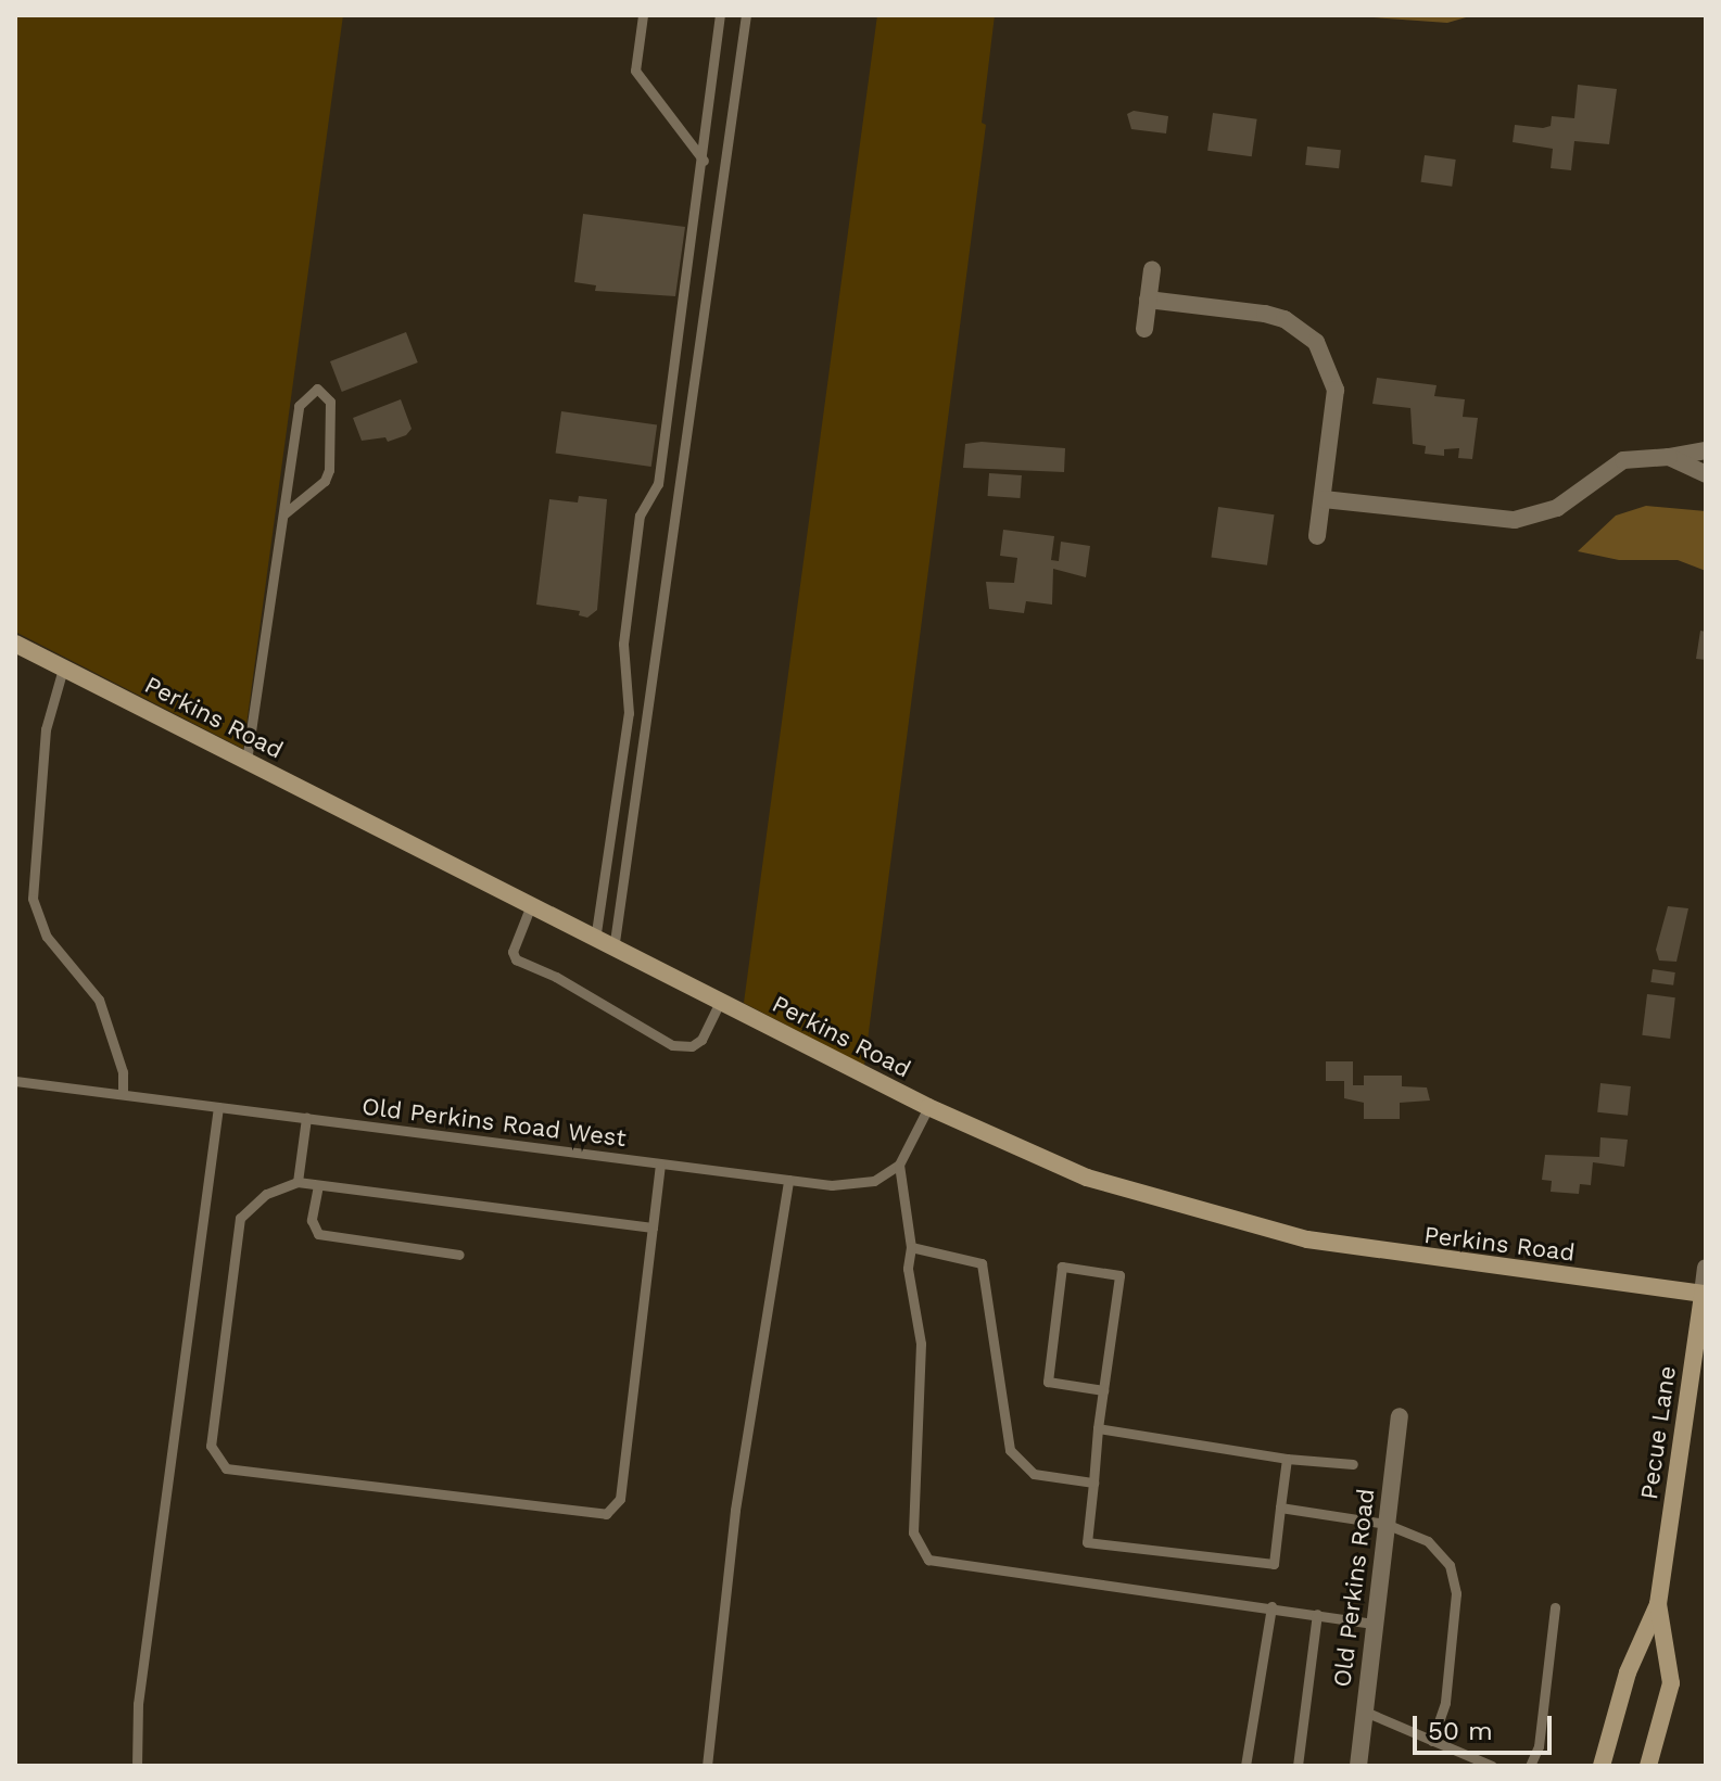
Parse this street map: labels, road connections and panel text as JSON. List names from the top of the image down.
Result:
{
  "streets": {
    "main road": ["Perkins Road", "Pecue Lane"],
    "street": ["Old Perkins Road"],
    "lane": ["Old Perkins Road West"]
  },
  "crossings": [
    ["Perkins Road", "Pecue Lane"]
  ],
  "scale_bar": "50 m"
}
